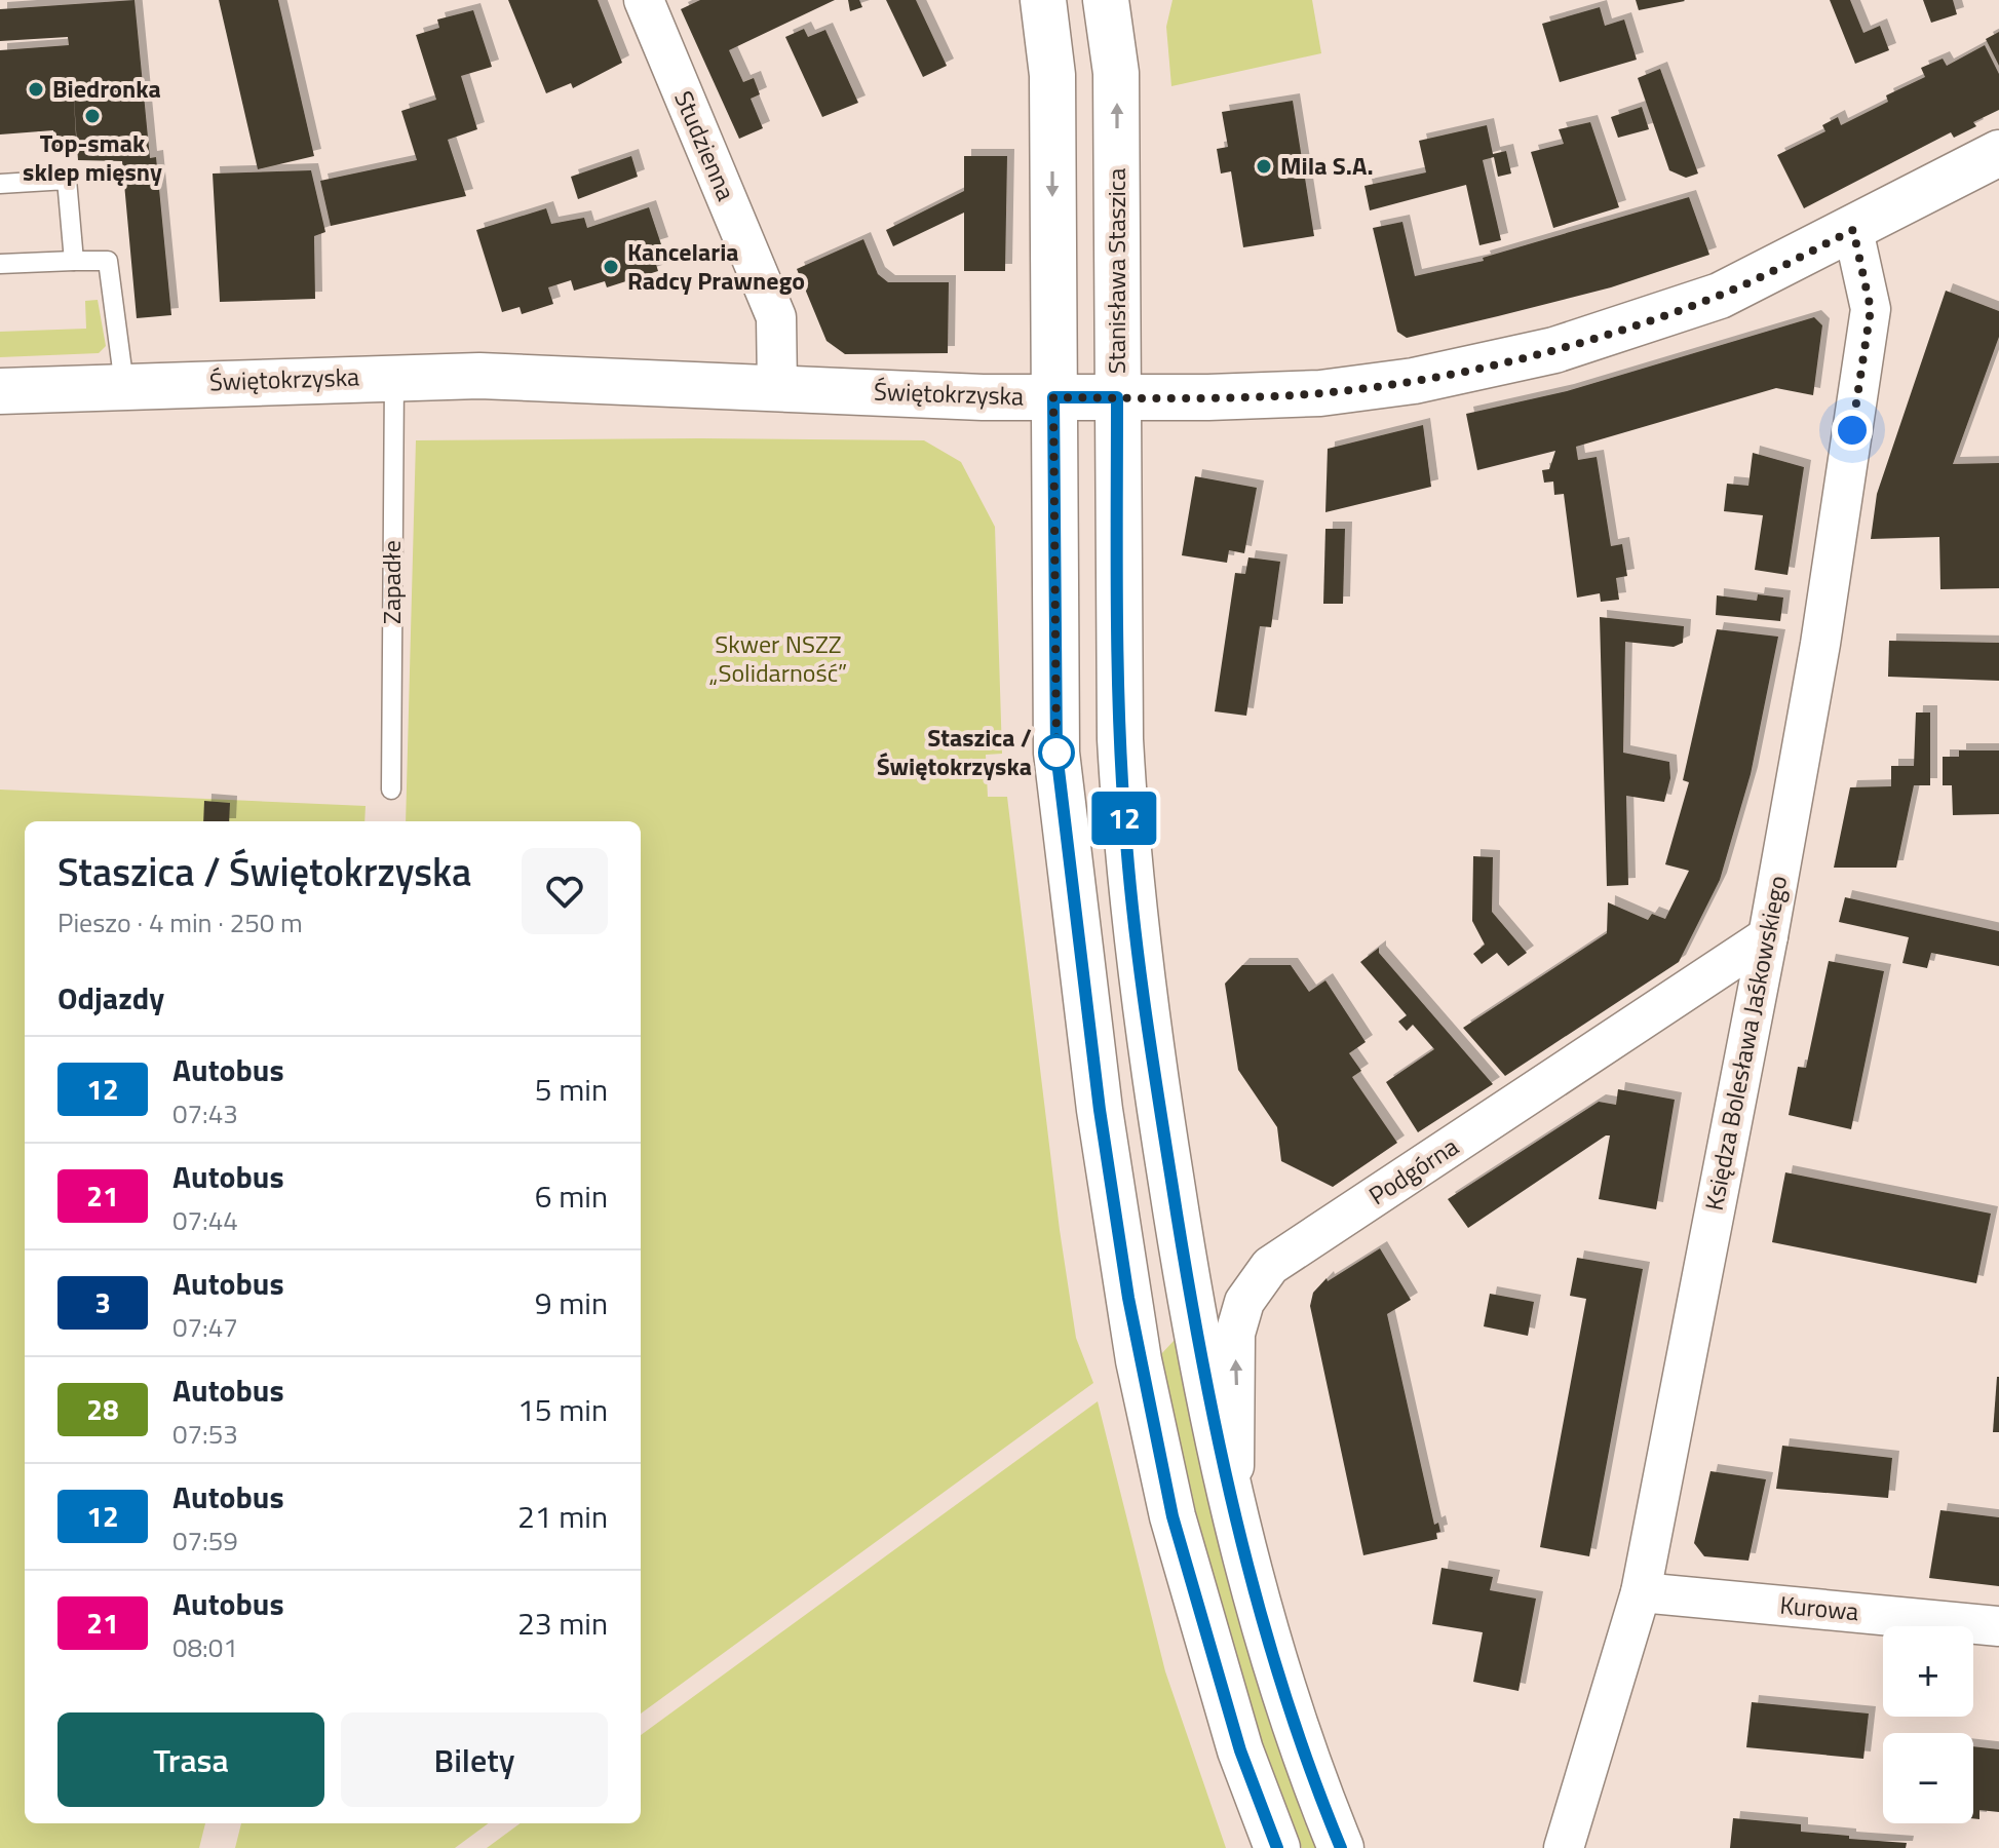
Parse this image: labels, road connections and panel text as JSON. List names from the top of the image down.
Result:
{
  "streets": {
    "main road": ["Stanisława Staszica", "Świętokrzyska"],
    "street": [
      "Studzienna",
      "Księdza Bolesława Jaśkowskiego",
      "Podgórna",
      "Kurowa"
    ],
    "lane": ["Zapadłe"]
  },
  "crossings": [
    ["Studzienna", "Świętokrzyska"],
    ["Stanisława Staszica", "Świętokrzyska"],
    ["Stanisława Staszica", "Podgórna"],
    ["Świętokrzyska", "Zapadłe"],
    ["Świętokrzyska", "Księdza Bolesława Jaśkowskiego"],
    ["Księdza Bolesława Jaśkowskiego", "Podgórna"],
    ["Księdza Bolesława Jaśkowskiego", "Kurowa"]
  ],
  "one_way": ["Podgórna"],
  "parks": ["Skwer NSZZ „Solidarność”"],
  "places": [
    "Biedronka",
    "Top-smak sklep mięsny",
    "Mila S.A.",
    "Kancelaria Radcy Prawnego",
    "Staszica / Świętokrzyska"
  ],
  "lines": ["bus line 12"],
  "page": {
    "on_map": "12",
    "heading": [
      ["Staszica / Świętokrzyska", "Pieszo · 4 min · 250 m"],
      "Odjazdy"
    ],
    "list": [
      {
        "mark": "12",
        "name": "Autobus",
        "note": "07:43",
        "value": "5 min"
      },
      {
        "mark": "21",
        "name": "Autobus",
        "note": "07:44",
        "value": "6 min"
      },
      {
        "mark": "3",
        "name": "Autobus",
        "note": "07:47",
        "value": "9 min"
      },
      {
        "mark": "28",
        "name": "Autobus",
        "note": "07:53",
        "value": "15 min"
      },
      {
        "mark": "12",
        "name": "Autobus",
        "note": "07:59",
        "value": "21 min"
      },
      {
        "mark": "21",
        "name": "Autobus",
        "note": "08:01",
        "value": "23 min"
      }
    ],
    "map_buttons": ["+", "−"],
    "buttons": ["Trasa", "Bilety"]
  }
}
